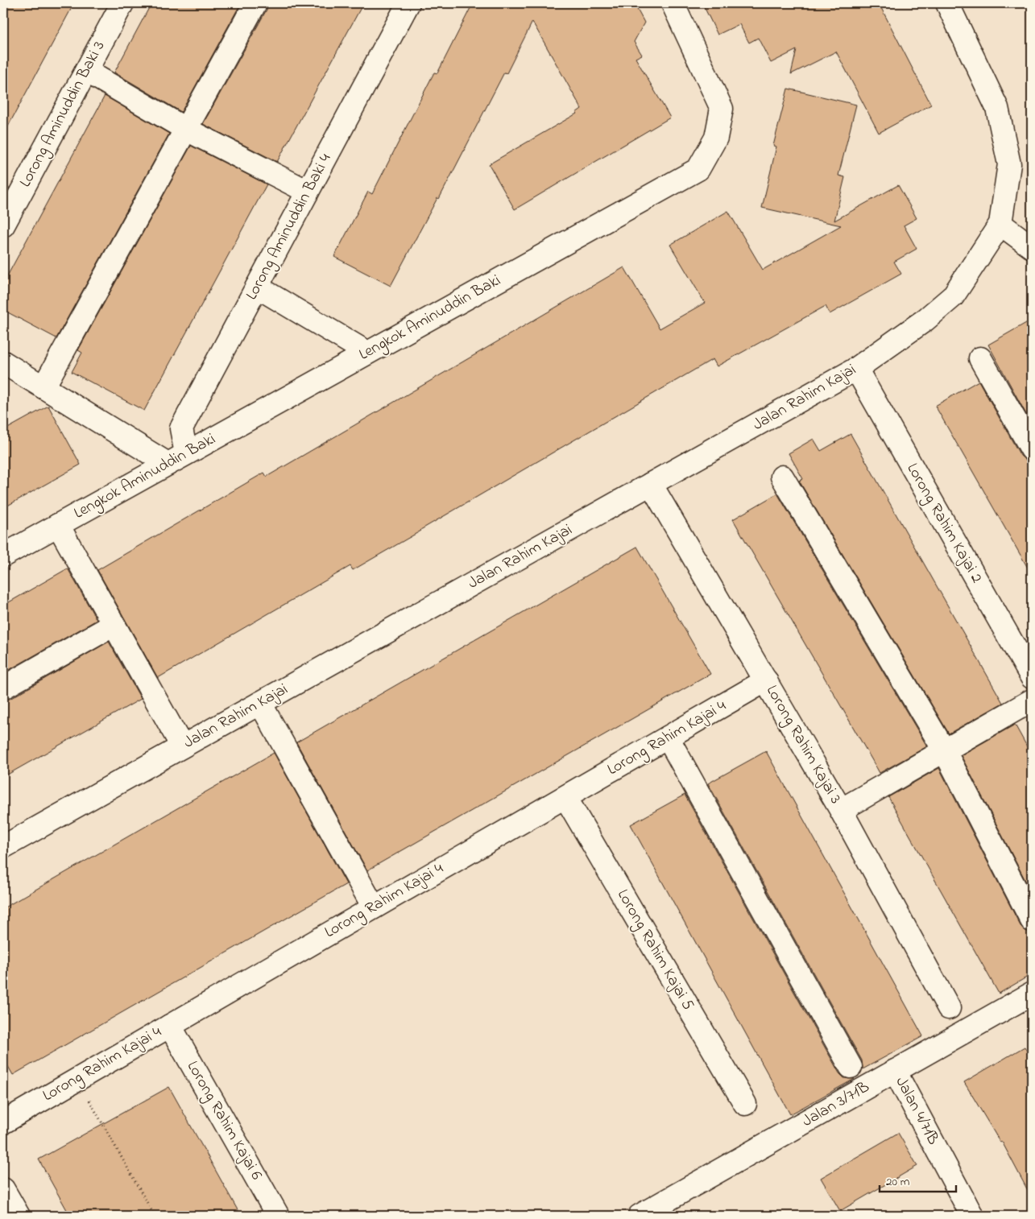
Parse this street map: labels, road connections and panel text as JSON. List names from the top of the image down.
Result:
{
  "streets": {
    "street": [
      "Lorong Aminuddin Baki 3",
      "Lorong Aminuddin Baki 4",
      "Lengkok Aminuddin Baki",
      "Jalan Rahim Kajai",
      "Lorong Rahim Kajai 2",
      "Lorong Rahim Kajai 4",
      "Lorong Rahim Kajai 3",
      "Lorong Rahim Kajai 5",
      "Jalan 3/71B",
      "Jalan 4/71B",
      "Lorong Rahim Kajai 6"
    ]
  },
  "crossings": [
    ["Lorong Aminuddin Baki 4", "Lengkok Aminuddin Baki"],
    ["Jalan Rahim Kajai", "Lorong Rahim Kajai 2"],
    ["Jalan Rahim Kajai", "Lorong Rahim Kajai 3"],
    ["Lorong Rahim Kajai 4", "Lorong Rahim Kajai 3"],
    ["Lorong Rahim Kajai 4", "Lorong Rahim Kajai 5"],
    ["Lorong Rahim Kajai 4", "Lorong Rahim Kajai 6"],
    ["Jalan 3/71B", "Jalan 4/71B"]
  ],
  "scale_bar": "20 m"
}
